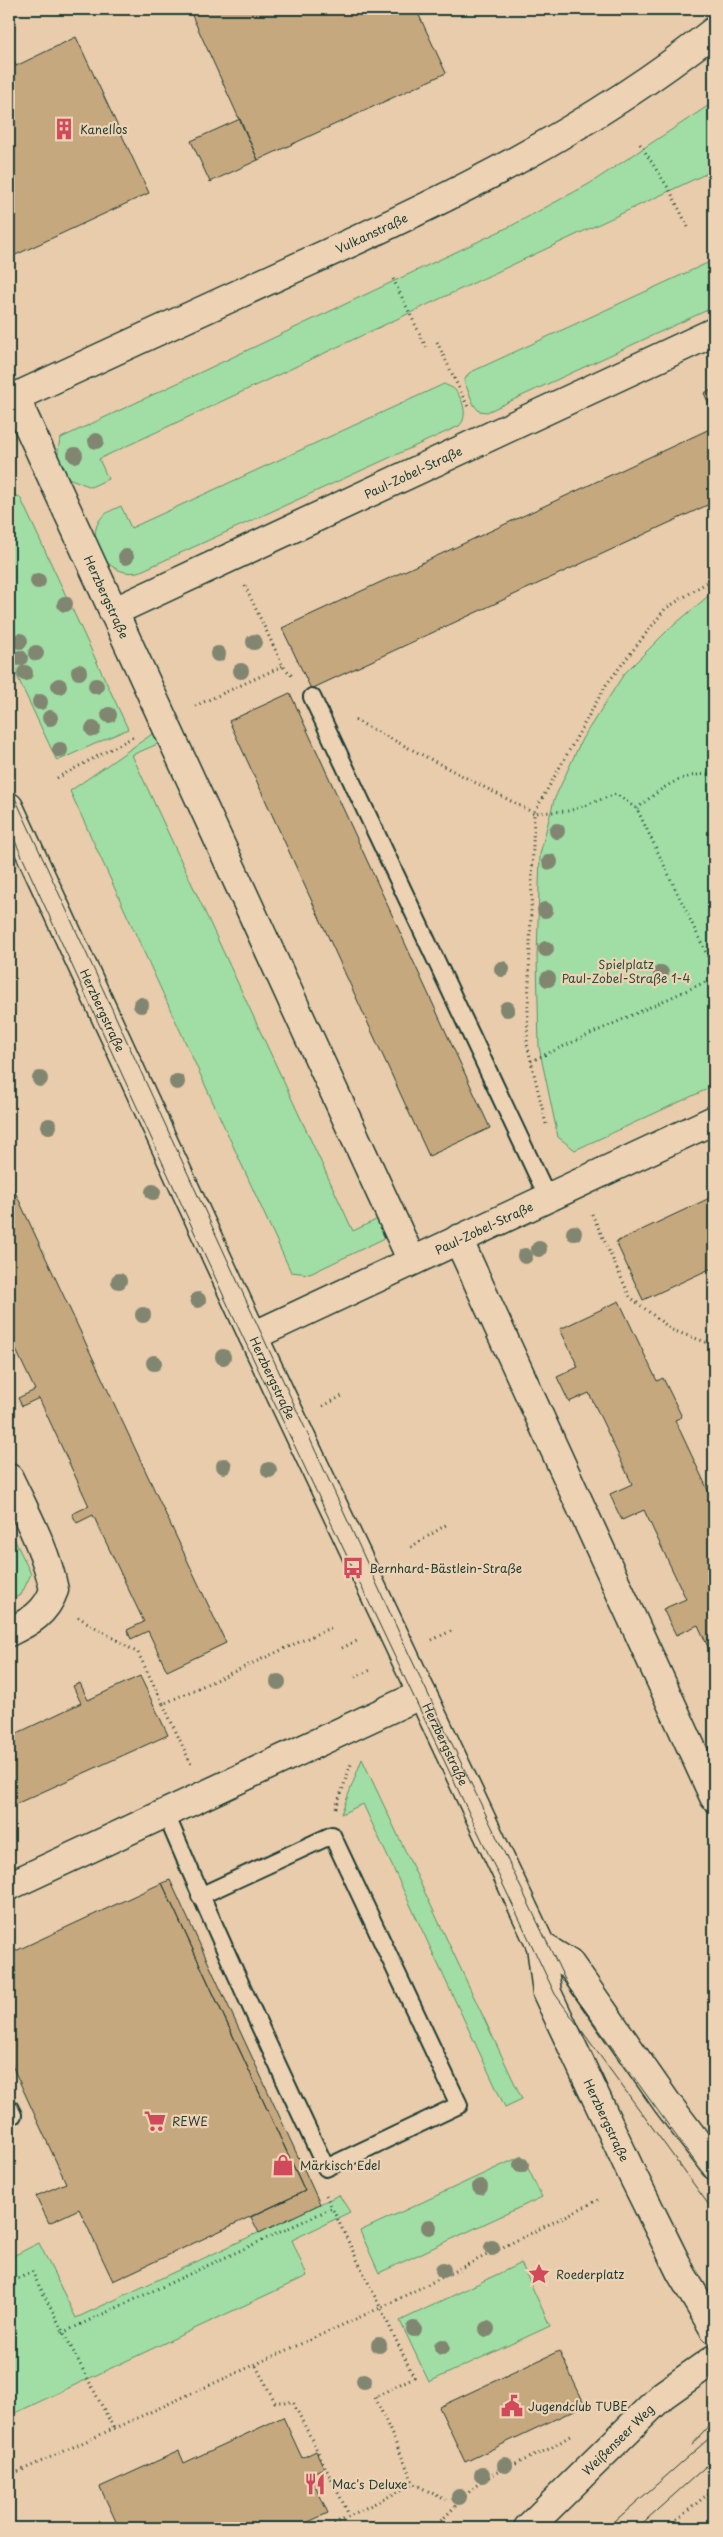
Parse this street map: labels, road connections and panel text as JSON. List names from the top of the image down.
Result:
{
  "streets": {
    "street": [
      "Vulkanstraße",
      "Paul-Zobel-Straße",
      "Herzbergstraße",
      "Weißenseer Weg"
    ]
  },
  "crossings": [
    ["Vulkanstraße", "Herzbergstraße"],
    ["Paul-Zobel-Straße", "Herzbergstraße"]
  ],
  "parks": ["Spielplatz Paul-Zobel-Straße 1-4"],
  "places": {
    "building": ["Kanellos"],
    "bus stop": ["Bernhard-Bästlein-Straße"],
    "supermarket": ["REWE"],
    "shop": ["Märkisch Edel"],
    "place": ["Roederplatz"],
    "public building": ["Jugendclub TUBE"],
    "restaurant": ["Mac's Deluxe"]
  }
}
